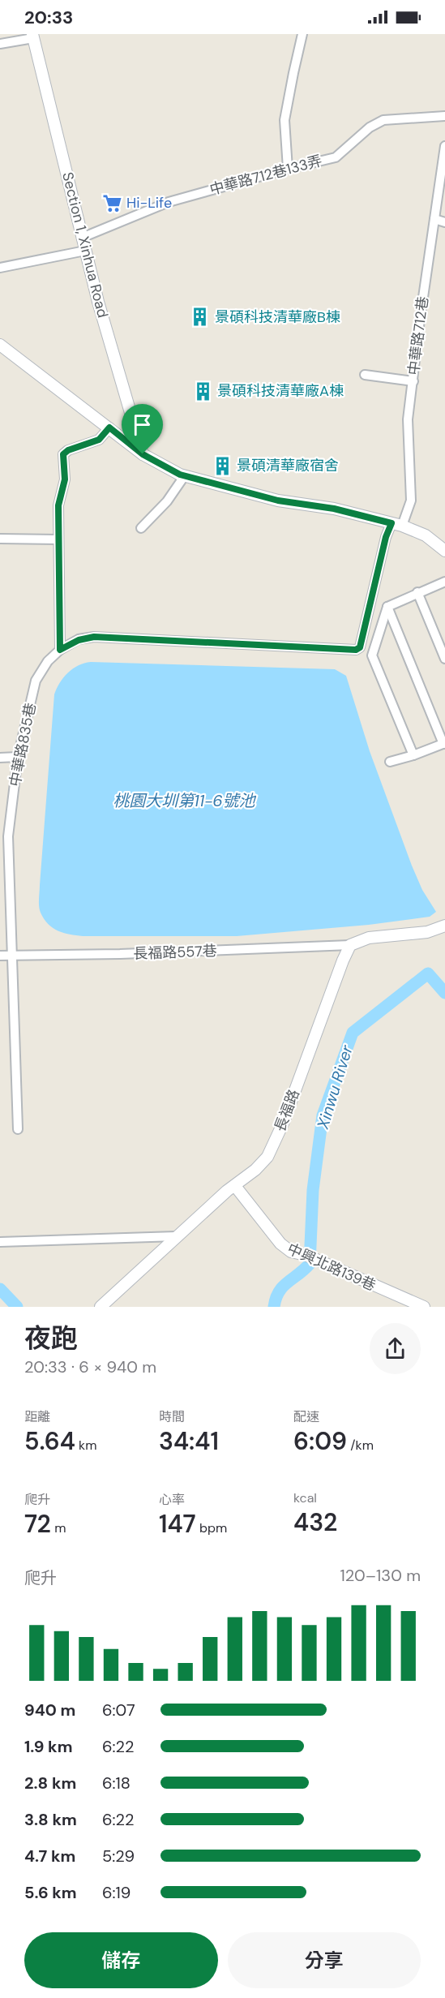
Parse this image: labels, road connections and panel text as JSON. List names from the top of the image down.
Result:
{
  "streets": {
    "street": [
      "中華路712巷133弄",
      "Section 1, Xinhua Road",
      "中華路712巷",
      "中華路835巷",
      "長福路557巷",
      "長福路",
      "中興北路139巷"
    ]
  },
  "crossings": [
    ["中華路712巷133弄", "Section 1, Xinhua Road"],
    ["中華路712巷", "中華路835巷"],
    ["中華路835巷", "長福路557巷"],
    ["長福路557巷", "長福路"],
    ["長福路", "中興北路139巷"]
  ],
  "water": ["桃園大圳第11-6號池", "Xinwu River"],
  "places": {
    "supermarket": ["Hi-Life"],
    "building": ["景碩科技清華廠B棟", "景碩科技清華廠A棟", "景碩清華廠宿舍"]
  },
  "page": {
    "status": "20:33",
    "heading": ["夜跑", "20:33 · 6 × 940 m"],
    "stats": [
      ["距離", "5.64 km"],
      ["時間", "34:41"],
      ["配速", "6:09 /km"],
      ["爬升", "72 m"],
      ["心率", "147 bpm"],
      ["kcal", "432"]
    ],
    "chart": ["爬升", "120–130 m"],
    "list": [
      {
        "name": "940 m",
        "note": "6:07"
      },
      {
        "name": "1.9 km",
        "note": "6:22"
      },
      {
        "name": "2.8 km",
        "note": "6:18"
      },
      {
        "name": "3.8 km",
        "note": "6:22"
      },
      {
        "name": "4.7 km",
        "note": "5:29"
      },
      {
        "name": "5.6 km",
        "note": "6:19"
      }
    ],
    "buttons": ["儲存", "分享"]
  }
}
